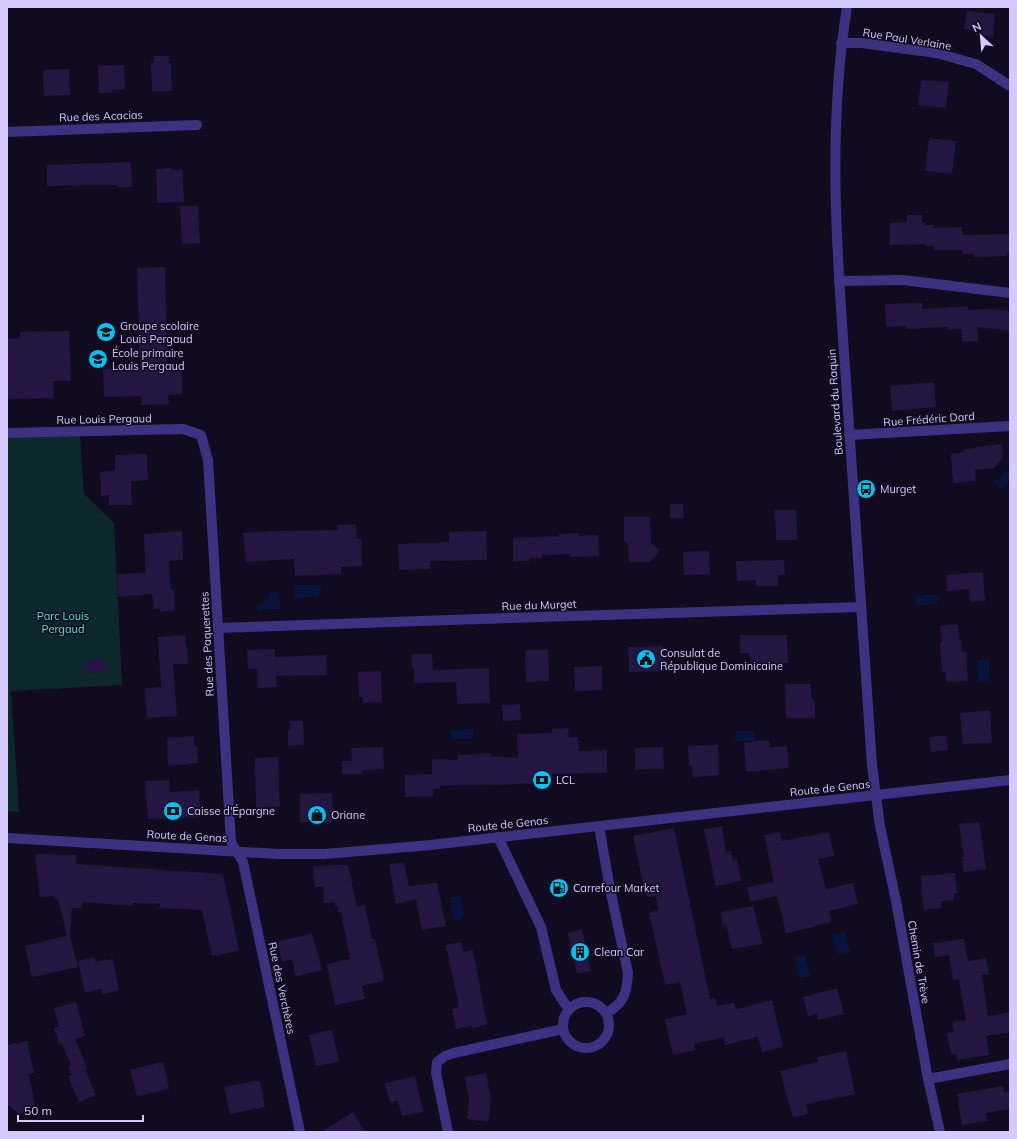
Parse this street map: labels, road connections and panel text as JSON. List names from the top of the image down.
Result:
{
  "streets": {
    "street": [
      "Rue Paul Verlaine",
      "Rue des Acacias",
      "Boulevard du Raquin",
      "Rue Louis Pergaud",
      "Rue Frédéric Dard",
      "Rue du Murget",
      "Rue des Paquerettes",
      "Route de Genas",
      "Chemin de Trève",
      "Rue des Verchères"
    ]
  },
  "crossings": [
    ["Rue Paul Verlaine", "Boulevard du Raquin"],
    ["Boulevard du Raquin", "Rue Frédéric Dard"],
    ["Boulevard du Raquin", "Rue du Murget"],
    ["Boulevard du Raquin", "Route de Genas"],
    ["Boulevard du Raquin", "Chemin de Trève"],
    ["Rue Louis Pergaud", "Rue des Paquerettes"],
    ["Rue du Murget", "Rue des Paquerettes"],
    ["Rue des Paquerettes", "Route de Genas"],
    ["Rue des Paquerettes", "Rue des Verchères"],
    ["Route de Genas", "Chemin de Trève"],
    ["Route de Genas", "Rue des Verchères"]
  ],
  "parks": ["Parc Louis Pergaud"],
  "places": {
    "school or university": ["Groupe scolaire Louis Pergaud", "École primaire Louis Pergaud"],
    "bus stop": ["Murget"],
    "public building": ["Consulat de République Dominicaine"],
    "bank": ["LCL", "Caisse d'Épargne"],
    "shop": ["Oriane"],
    "fuel station": ["Carrefour Market"],
    "building": ["Clean Car"]
  },
  "scale_bar": "50 m",
  "north": "top left"
}
